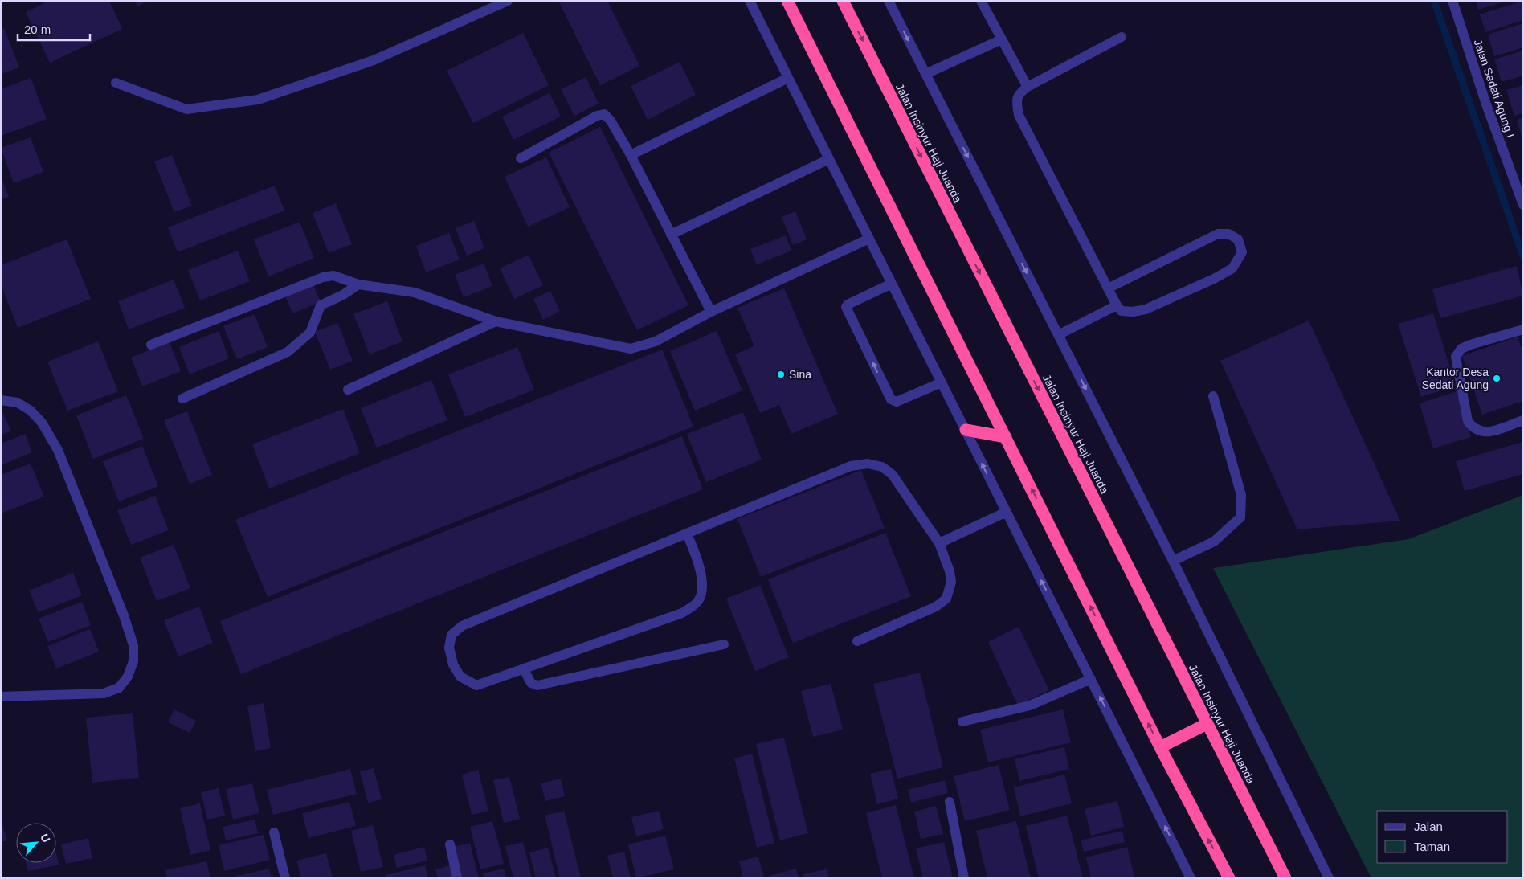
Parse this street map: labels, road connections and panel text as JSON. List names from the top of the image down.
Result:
{
  "streets": {
    "highway": ["Jalan Insinyur Haji Juanda"],
    "street": ["Jalan Sedati Agung I"]
  },
  "places": ["Sina", "Kantor Desa Sedati Agung"],
  "legend": ["Jalan", "Taman"],
  "scale_bar": "20 m",
  "north": "top right"
}
